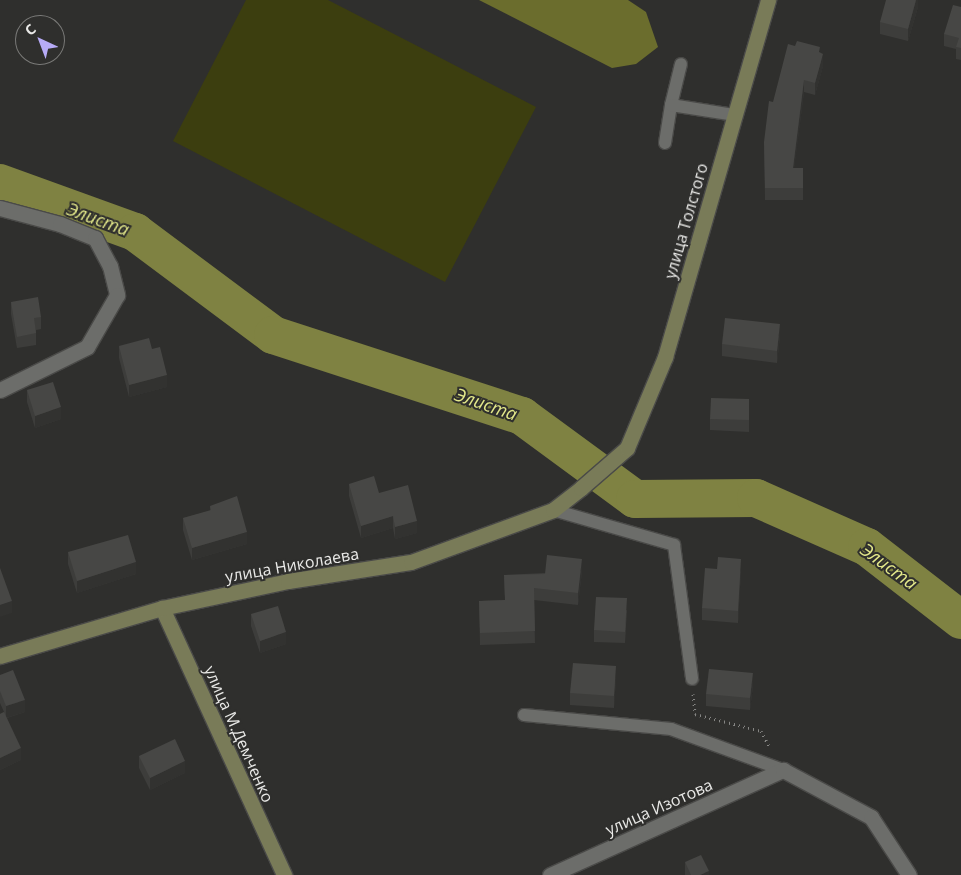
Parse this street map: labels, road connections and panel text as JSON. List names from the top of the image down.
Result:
{
  "streets": {
    "street": [
      "улица Толстого",
      "улица Николаева",
      "улица М.Демченко",
      "улица Изотова"
    ]
  },
  "crossings": [
    ["улица Толстого", "улица Николаева"],
    ["улица Николаева", "улица М.Демченко"]
  ],
  "water": ["Элиста"],
  "north": "top left"
}
